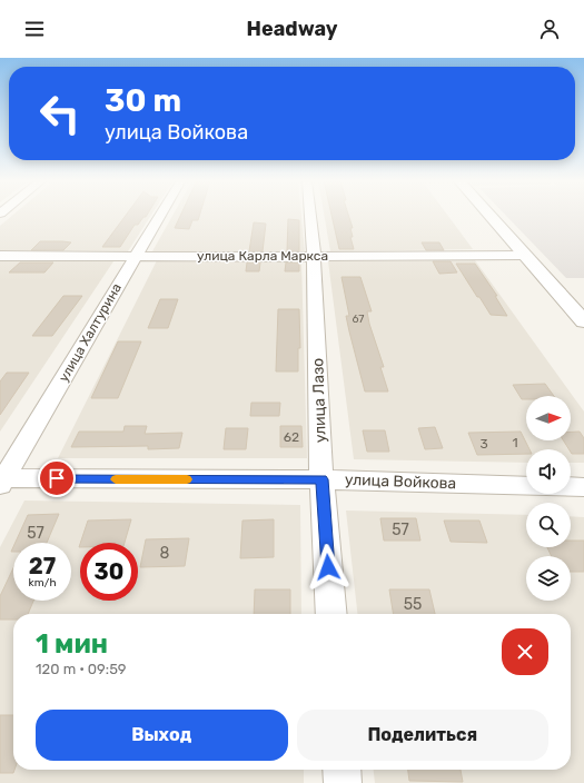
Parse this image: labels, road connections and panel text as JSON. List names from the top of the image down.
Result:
{
  "streets": {
    "street": [
      "улица Карла Маркса",
      "улица Халтурина",
      "улица Лазо",
      "улица Войкова"
    ]
  },
  "crossings": [
    ["улица Карла Маркса", "улица Халтурина"],
    ["улица Карла Маркса", "улица Лазо"],
    ["улица Халтурина", "улица Войкова"],
    ["улица Лазо", "улица Войкова"]
  ],
  "house_numbers": [
    "67",
    "62",
    "1",
    "3",
    "57",
    "57",
    "8",
    "55"
  ],
  "north": "right",
  "page": {
    "header": "Headway",
    "turn": ["30 m", "улица Войкова"],
    "speed": "27 km/h",
    "limit": "30",
    "heading": ["1 мин", "120 m · 09:59"],
    "buttons": ["Выход", "Поделиться"]
  }
}
